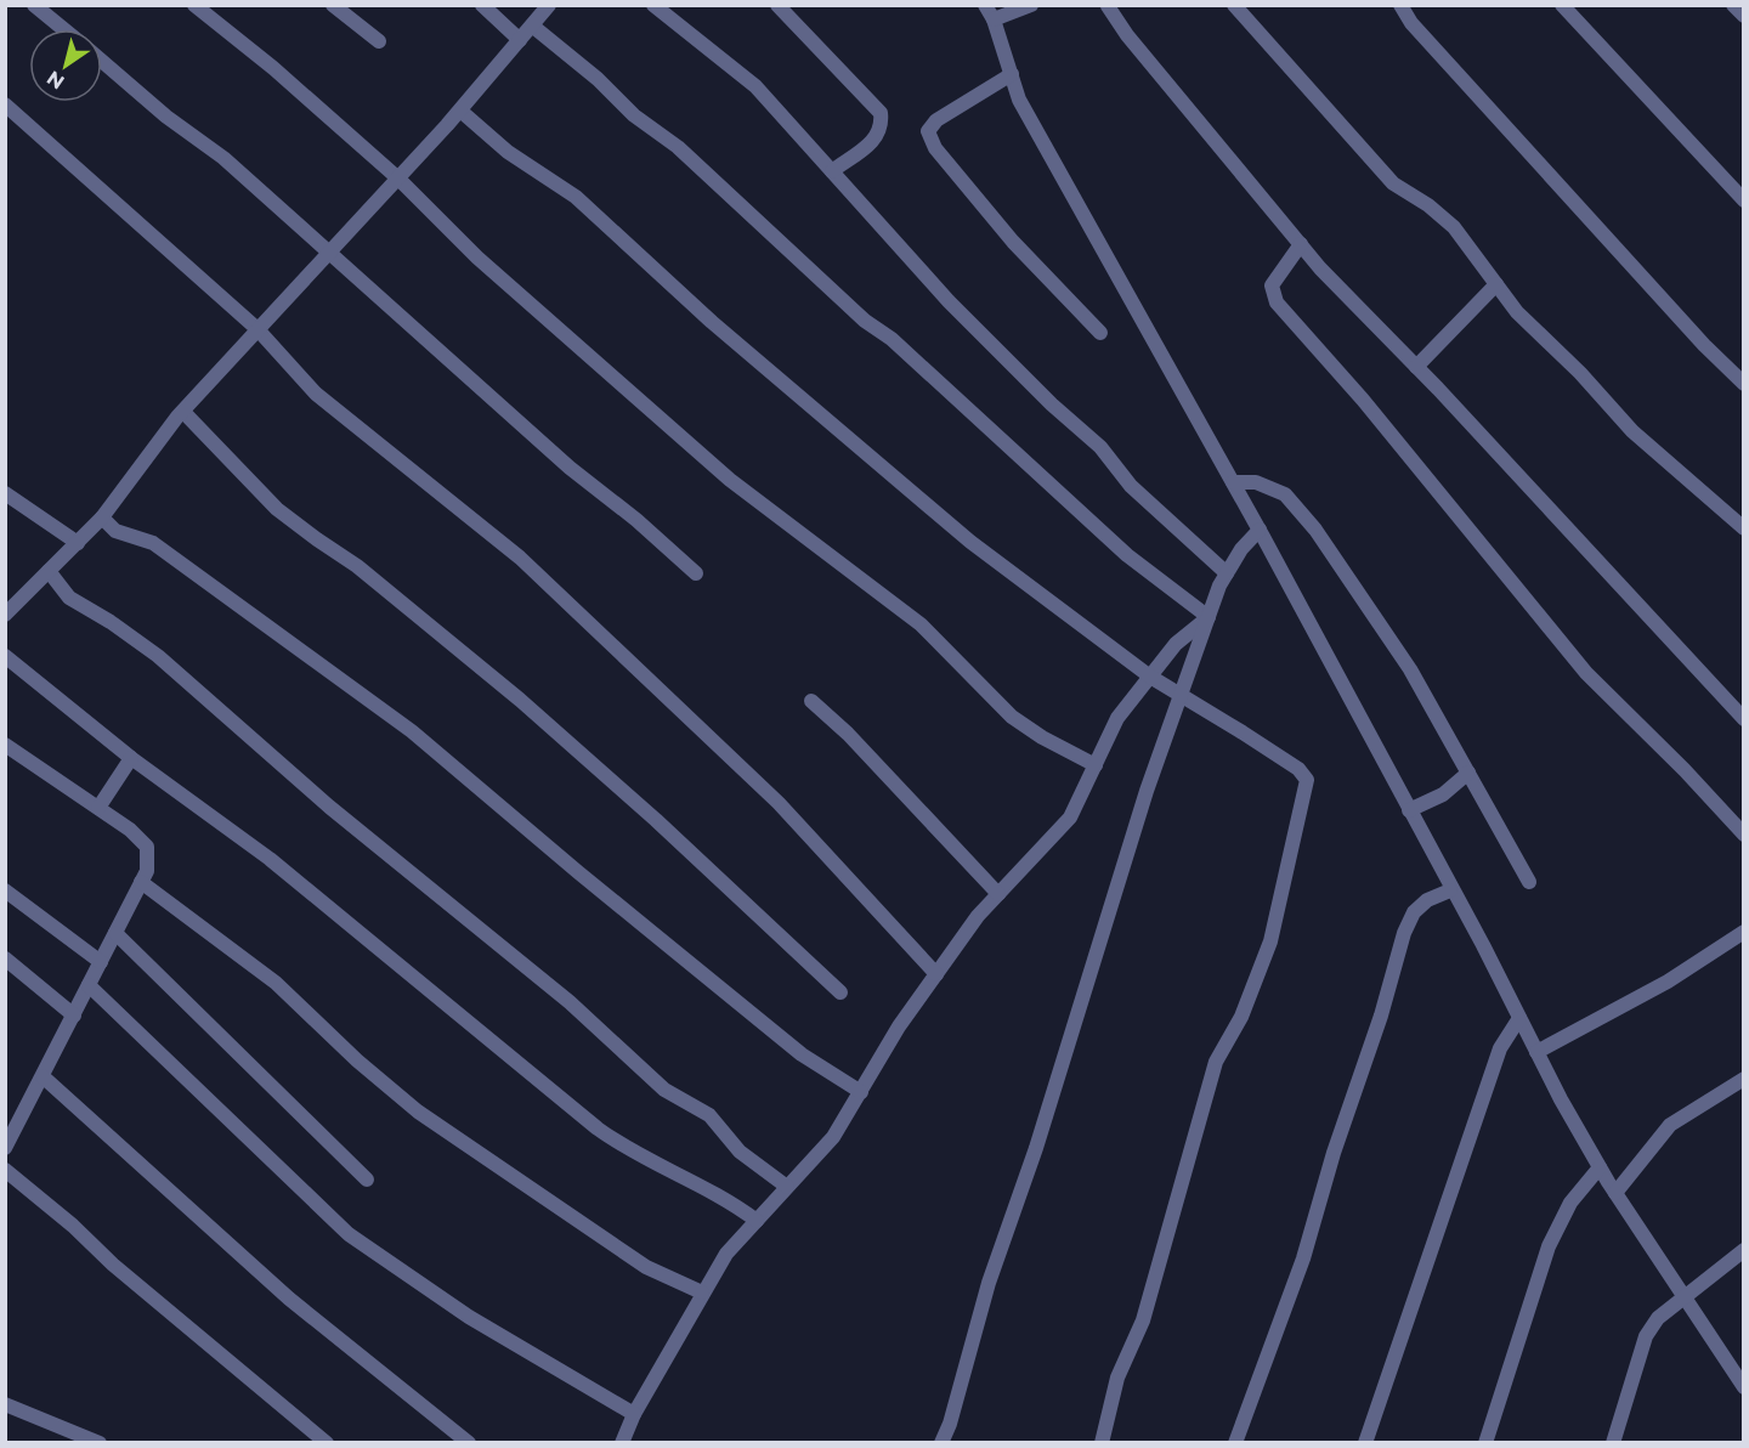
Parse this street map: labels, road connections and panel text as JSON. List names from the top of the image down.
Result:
{
  "north": "bottom left"
}
